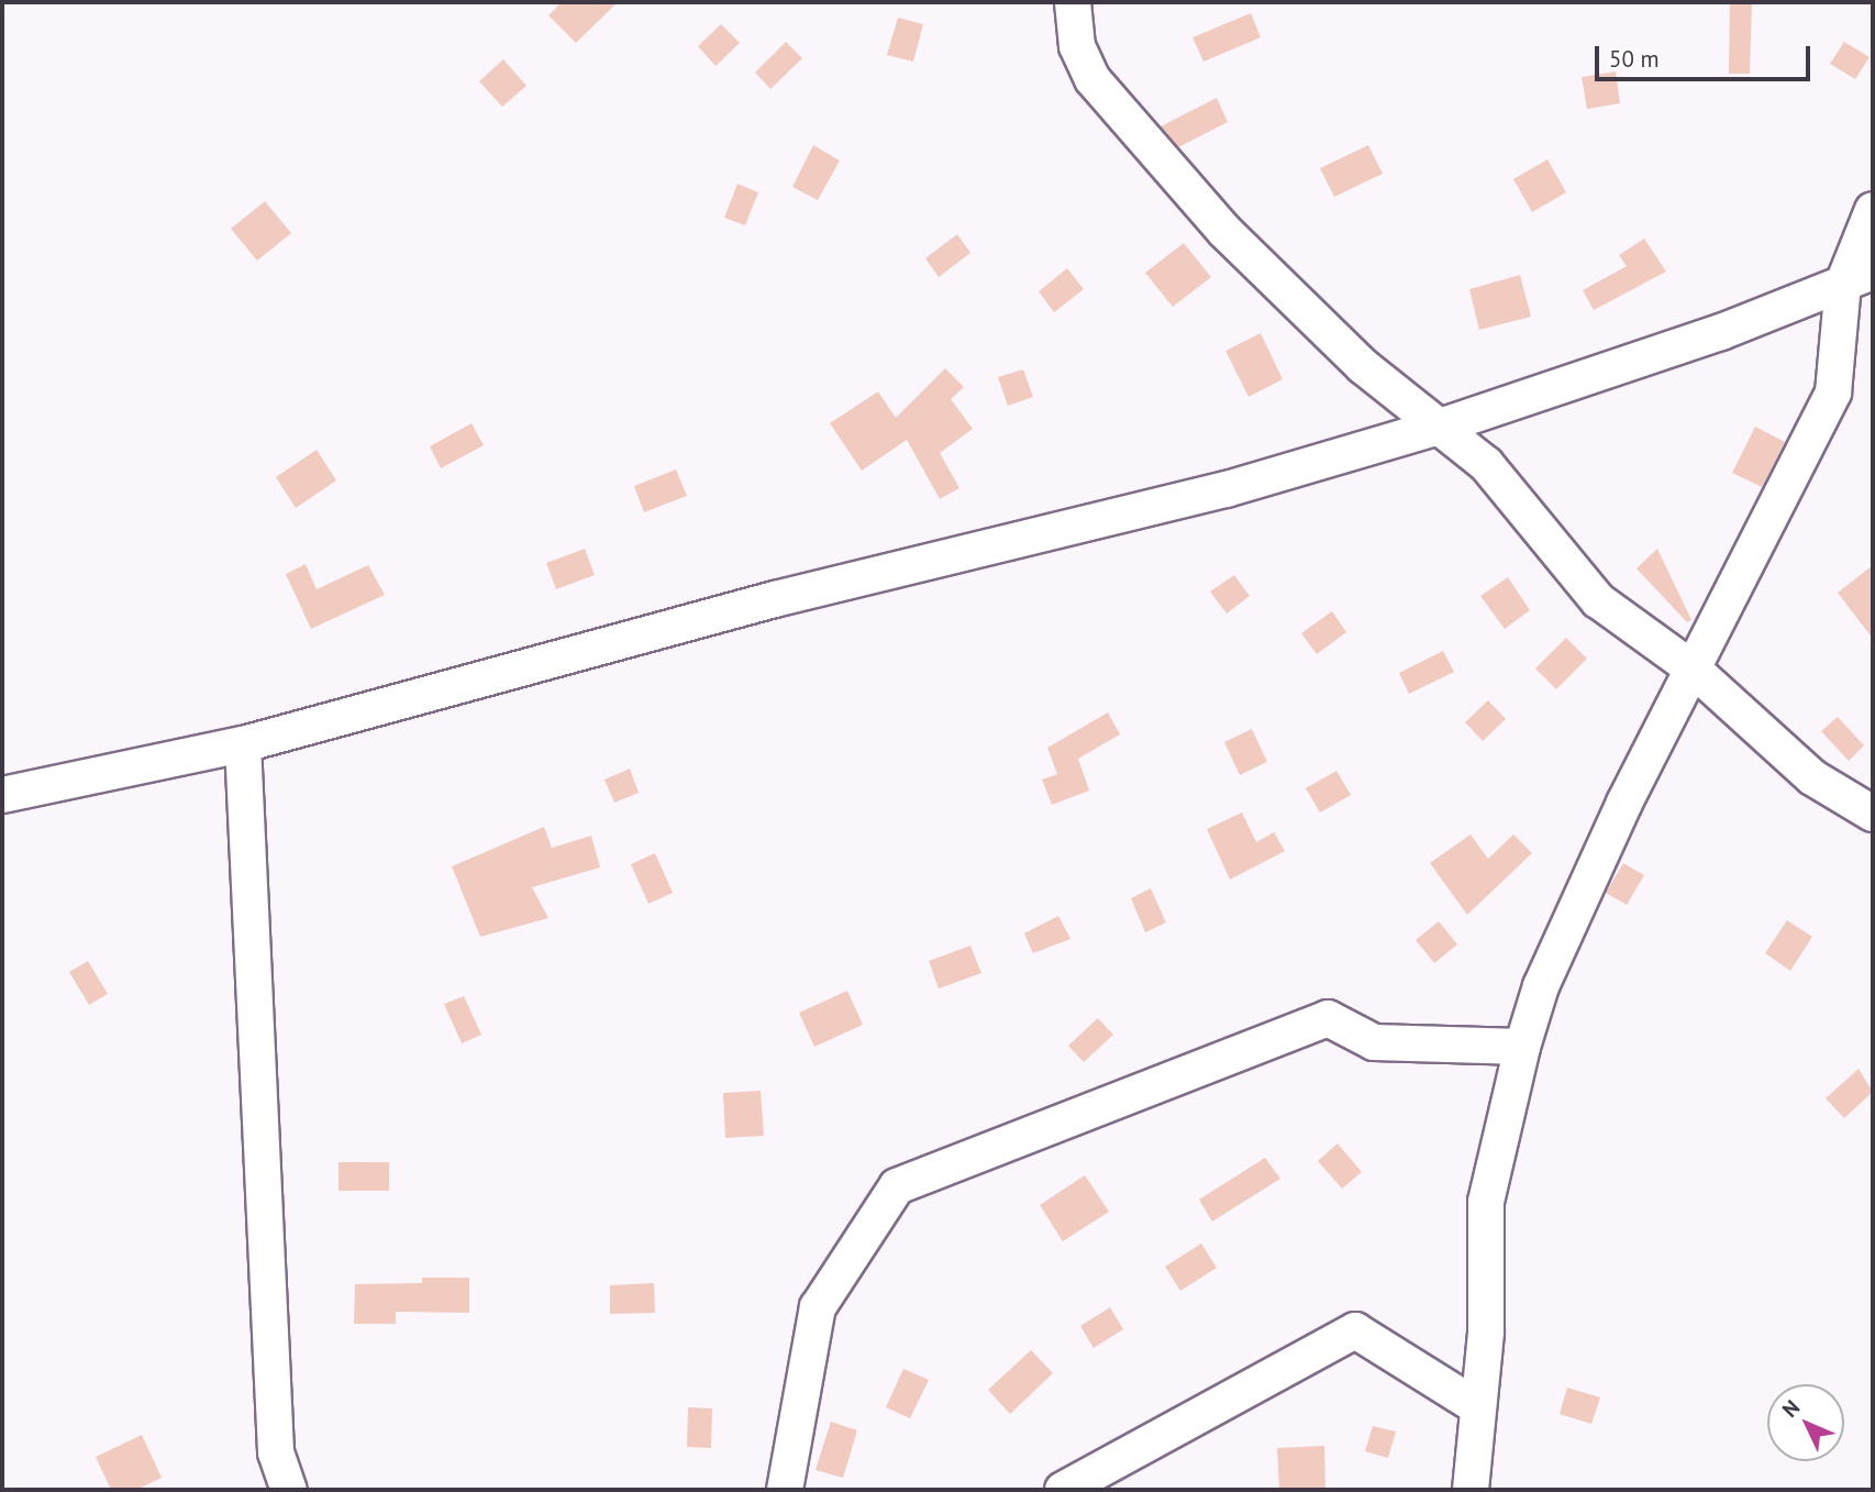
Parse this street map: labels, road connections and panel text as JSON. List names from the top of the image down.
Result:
{
  "scale_bar": "50 m",
  "north": "top left"
}
